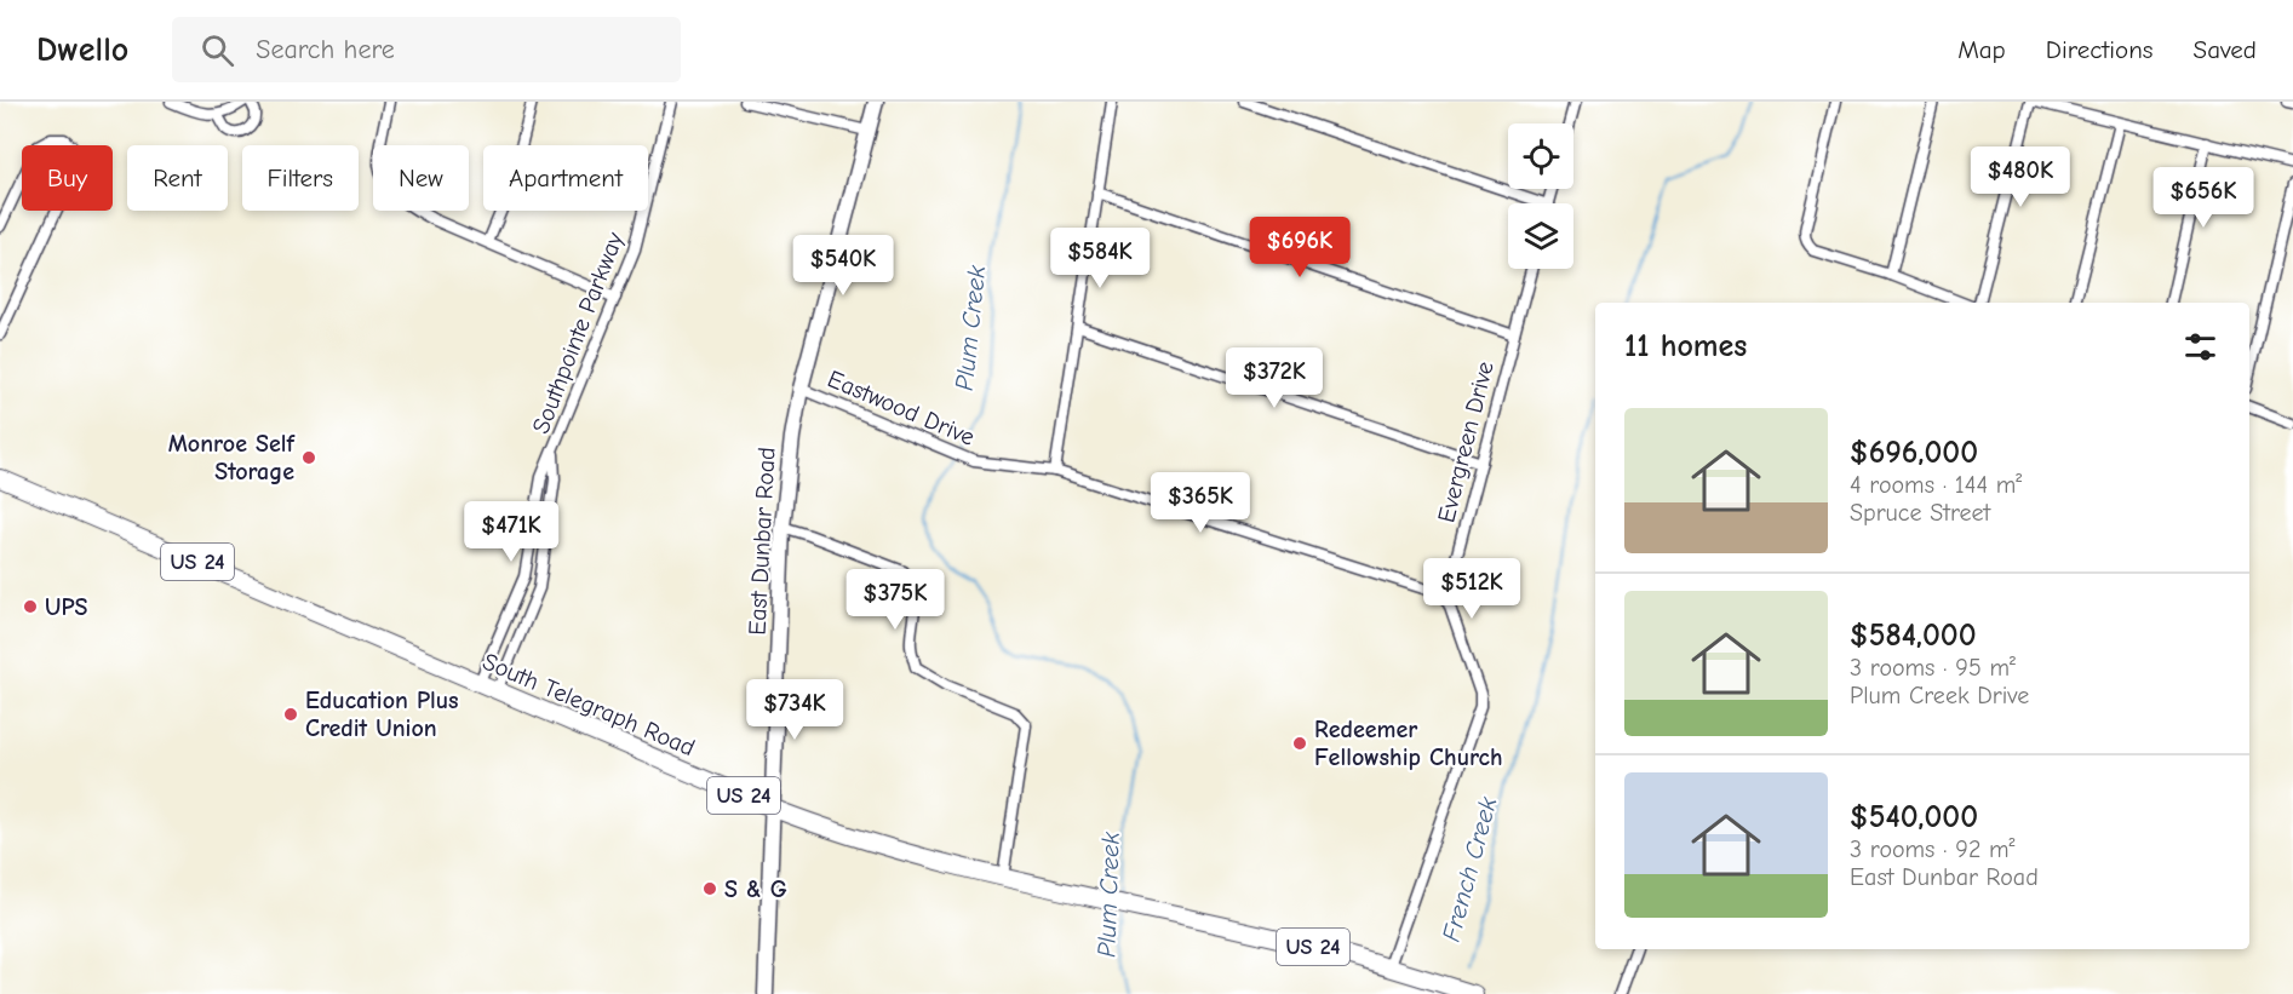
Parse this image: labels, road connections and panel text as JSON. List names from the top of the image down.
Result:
{
  "streets": {
    "main road": ["US 24", "South Telegraph Road"],
    "street": [
      "Southpointe Parkway",
      "Eastwood Drive",
      "Evergreen Drive",
      "East Dunbar Road"
    ]
  },
  "crossings": [
    ["Southpointe Parkway", "South Telegraph Road"],
    ["Eastwood Drive", "Evergreen Drive"],
    ["Eastwood Drive", "East Dunbar Road"],
    ["East Dunbar Road", "South Telegraph Road"]
  ],
  "water": ["Plum Creek", "French Creek"],
  "places": [
    "Monroe Self Storage",
    "UPS",
    "Education Plus Credit Union",
    "Redeemer Fellowship Church",
    "S & G"
  ],
  "page": {
    "header": "Dwello",
    "search": "Search here",
    "nav": ["Map", "Directions", "Saved"],
    "chip": [
      "Buy",
      "Rent",
      "Filters",
      "New",
      "Apartment"
    ],
    "price": [
      "$480K",
      "$656K",
      "$696K",
      "$584K",
      "$540K",
      "$372K",
      "$365K",
      "$471K",
      "$512K",
      "$375K",
      "$734K"
    ],
    "heading": "11 homes",
    "list": [
      {
        "name": "$696,000",
        "note": "4 rooms · 144 m² · Spruce Street"
      },
      {
        "name": "$584,000",
        "note": "3 rooms · 95 m² · Plum Creek Drive"
      },
      {
        "name": "$540,000",
        "note": "3 rooms · 92 m² · East Dunbar Road"
      }
    ]
  }
}
